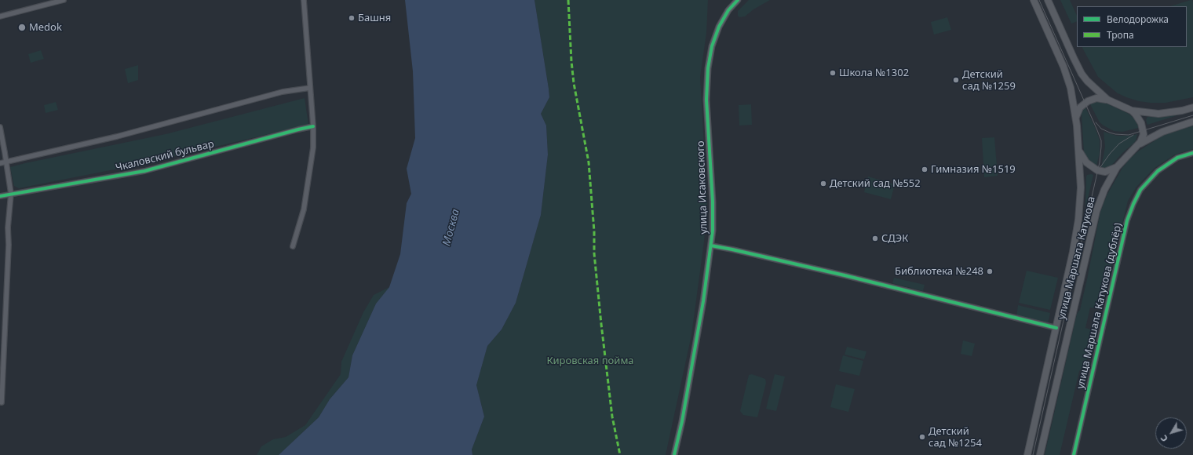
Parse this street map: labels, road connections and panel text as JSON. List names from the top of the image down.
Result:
{
  "streets": {
    "main road": ["улица Маршала Катукова"],
    "street": ["Чкаловский бульвар", "улица Исаковского", "улица Маршала Катукова (дублёр)"]
  },
  "water": ["Москва"],
  "parks": ["Кировская пойма"],
  "places": [
    "Башня",
    "Medok",
    "Школа №1302",
    "Детский сад №1259",
    "Гимназия №1519",
    "Детский сад №552",
    "СДЭК",
    "Библиотека №248",
    "Детский сад №1254"
  ],
  "legend": ["Велодорожка", "Тропа"],
  "north": "bottom left"
}
